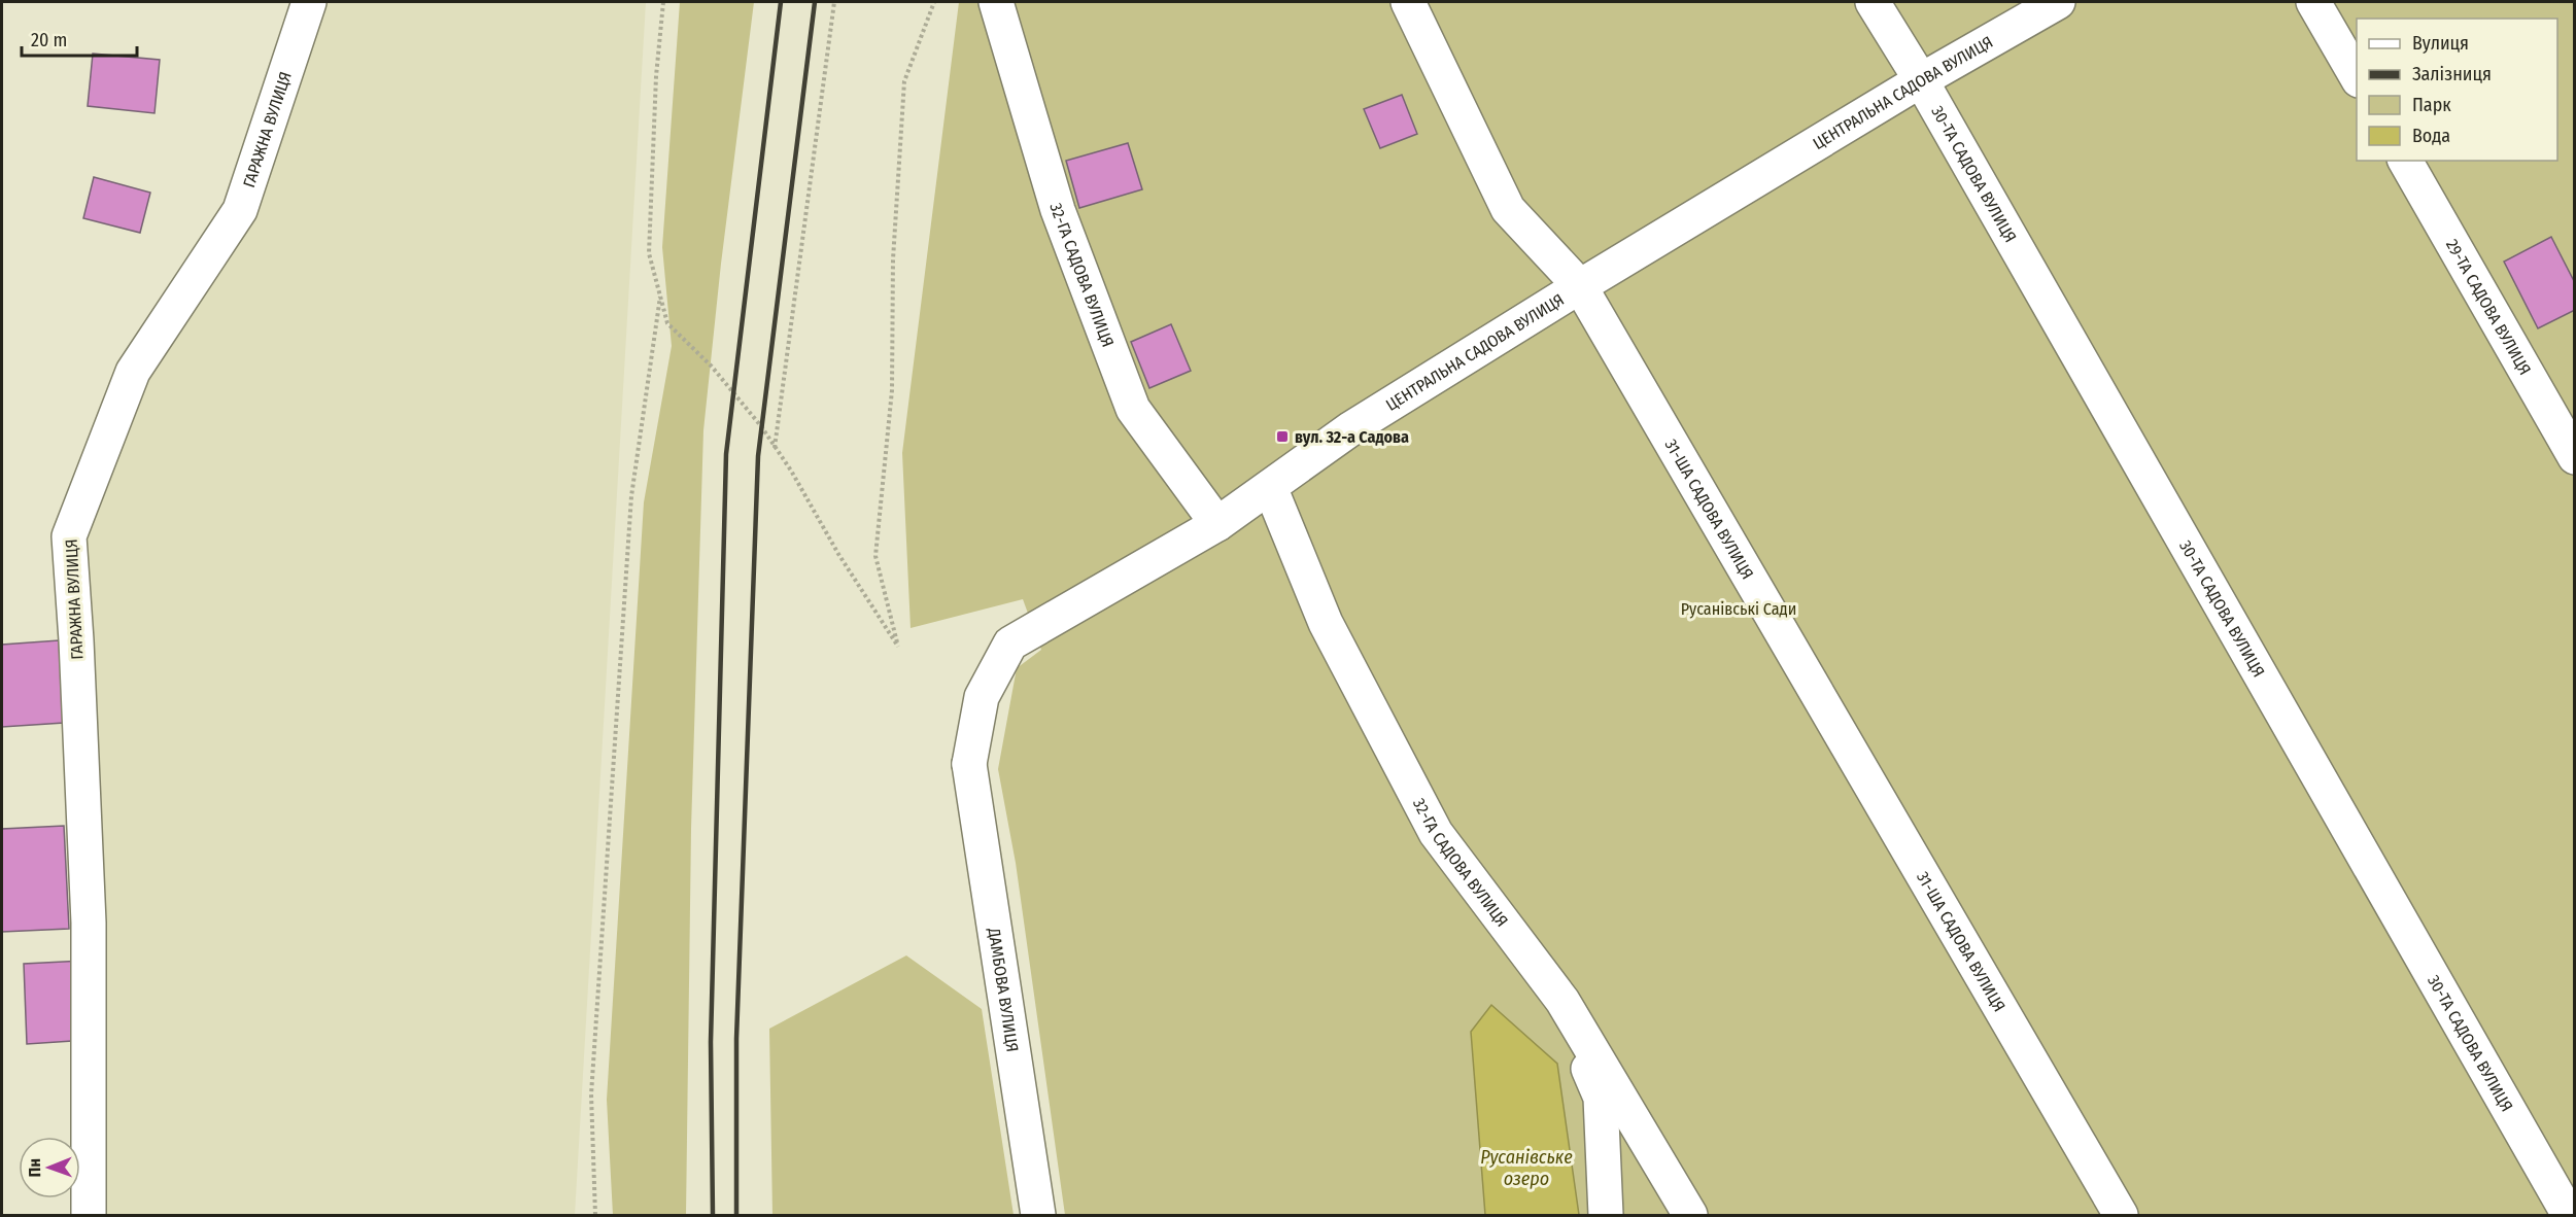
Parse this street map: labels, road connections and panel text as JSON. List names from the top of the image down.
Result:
{
  "streets": {
    "street": [
      "ЦЕНТРАЛЬНА САДОВА ВУЛИЦЯ",
      "ГАРАЖНА ВУЛИЦЯ",
      "30-ТА САДОВА ВУЛИЦЯ",
      "32-ГА САДОВА ВУЛИЦЯ",
      "29-ТА САДОВА ВУЛИЦЯ",
      "31-ША САДОВА ВУЛИЦЯ",
      "ДАМБОВА ВУЛИЦЯ"
    ]
  },
  "crossings": [
    ["ЦЕНТРАЛЬНА САДОВА ВУЛИЦЯ", "30-ТА САДОВА ВУЛИЦЯ"],
    ["ЦЕНТРАЛЬНА САДОВА ВУЛИЦЯ", "32-ГА САДОВА ВУЛИЦЯ"],
    ["ЦЕНТРАЛЬНА САДОВА ВУЛИЦЯ", "31-ША САДОВА ВУЛИЦЯ"],
    ["ЦЕНТРАЛЬНА САДОВА ВУЛИЦЯ", "ДАМБОВА ВУЛИЦЯ"]
  ],
  "water": ["Русанівське озеро"],
  "parks": ["Русанівські Сади"],
  "places": {
    "transit": ["вул. 32-а Садова"]
  },
  "legend": [
    "Вулиця",
    "Залізниця",
    "Парк",
    "Вода"
  ],
  "scale_bar": "20 m",
  "north": "left"
}
